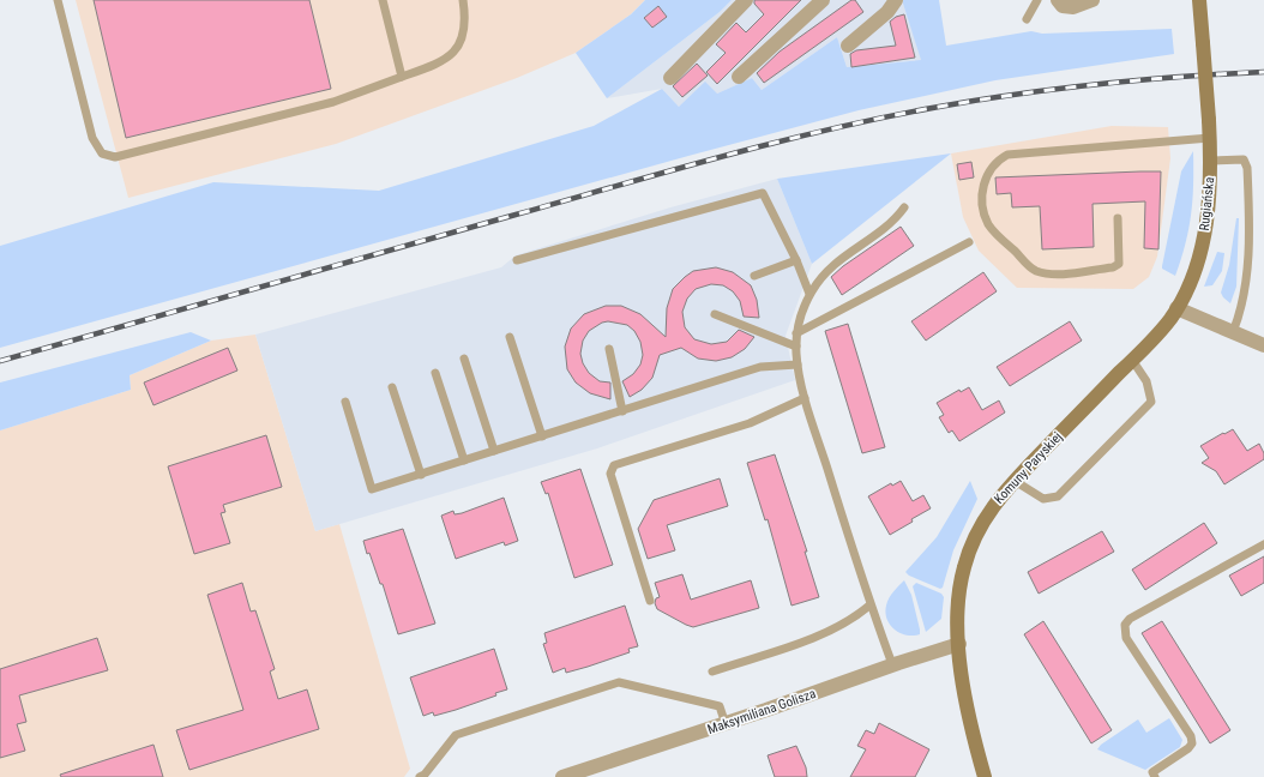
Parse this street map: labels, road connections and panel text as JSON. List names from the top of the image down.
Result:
{
  "streets": {
    "street": ["Rugiańska", "Komuny Paryskiej", "Maksymiliana Golisza"]
  },
  "crossings": [
    ["Rugiańska", "Komuny Paryskiej"],
    ["Komuny Paryskiej", "Maksymiliana Golisza"]
  ]
}
